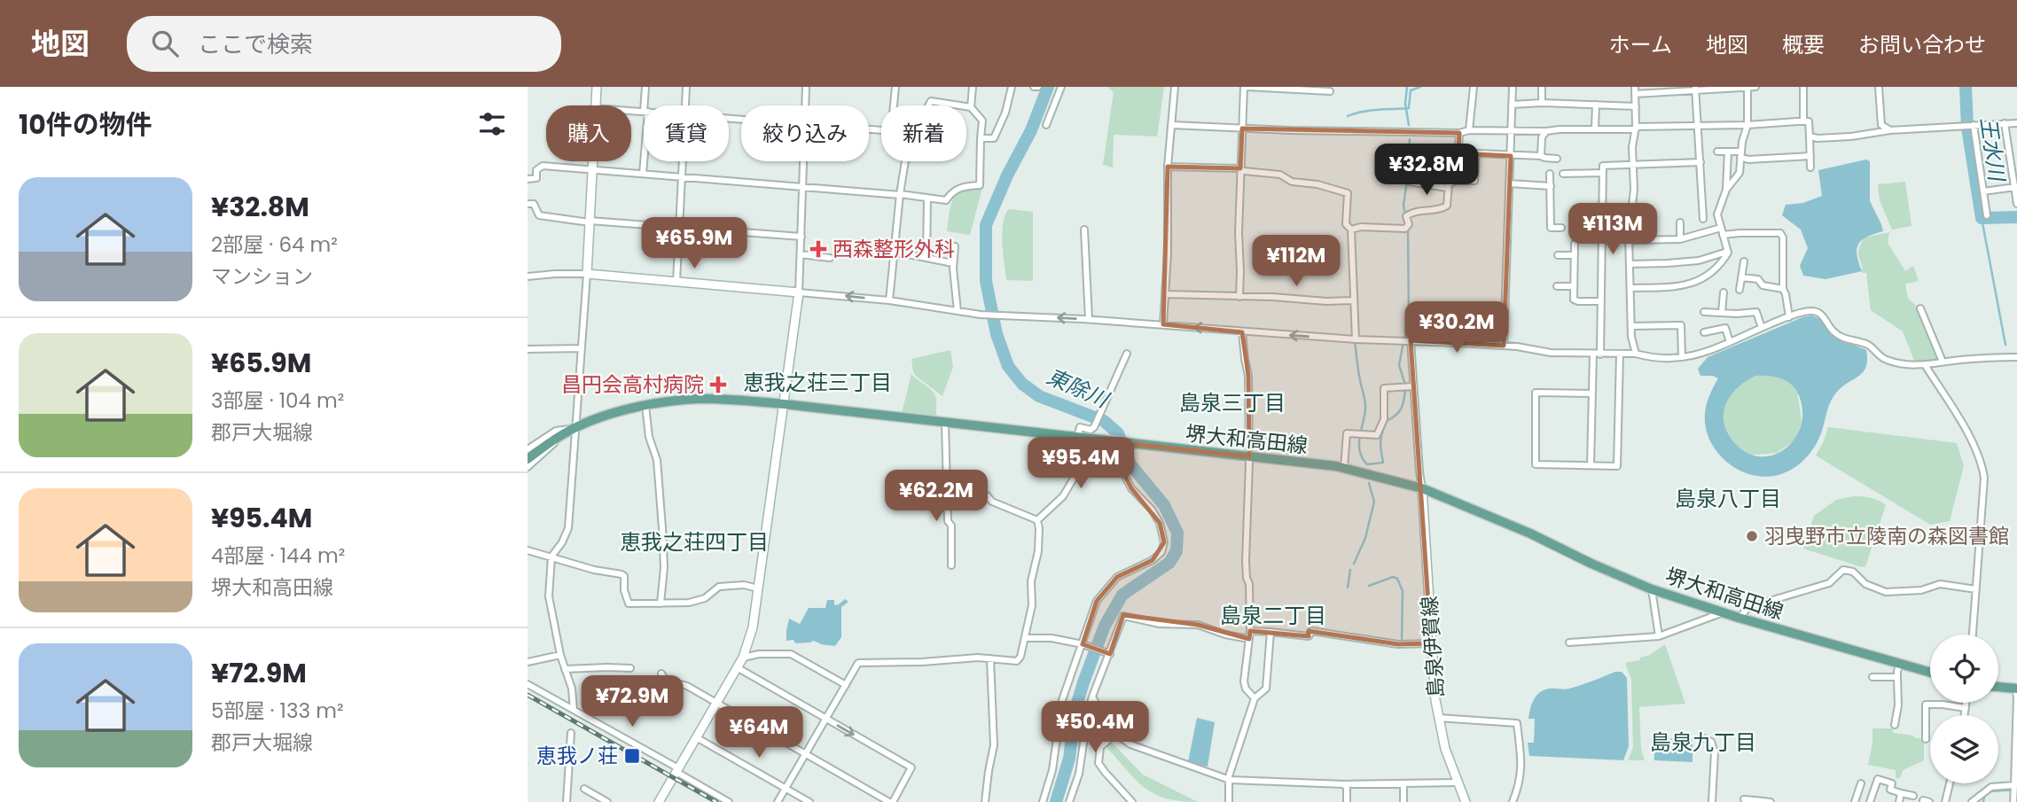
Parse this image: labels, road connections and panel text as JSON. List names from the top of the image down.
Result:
{
  "streets": {
    "main road": ["堺大和高田線", "島泉伊賀線"]
  },
  "crossings": [
    ["堺大和高田線", "島泉伊賀線"]
  ],
  "districts": [
    "恵我之荘三丁目",
    "島泉三丁目",
    "島泉八丁目",
    "恵我之荘四丁目",
    "島泉二丁目",
    "島泉九丁目"
  ],
  "water": ["王水川", "東除川"],
  "places": {
    "health": ["西森整形外科", "昌円会高村病院"],
    "other": ["羽曳野市立陵南の森図書館"],
    "transit": ["恵我ノ荘"]
  },
  "page": {
    "header": "地図",
    "search": "ここで検索",
    "nav": [
      "ホーム",
      "地図",
      "概要",
      "お問い合わせ"
    ],
    "heading": "10件の物件",
    "chip": [
      "購入",
      "賃貸",
      "絞り込み",
      "新着"
    ],
    "price": [
      "¥32.8M",
      "¥113M",
      "¥65.9M",
      "¥112M",
      "¥30.2M",
      "¥95.4M",
      "¥62.2M",
      "¥72.9M",
      "¥50.4M",
      "¥64M"
    ],
    "list": [
      {
        "name": "¥32.8M",
        "note": "2部屋 · 64 m² · マンション"
      },
      {
        "name": "¥65.9M",
        "note": "3部屋 · 104 m² · 郡戸大堀線"
      },
      {
        "name": "¥95.4M",
        "note": "4部屋 · 144 m² · 堺大和高田線"
      },
      {
        "name": "¥72.9M",
        "note": "5部屋 · 133 m² · 郡戸大堀線"
      }
    ]
  }
}
